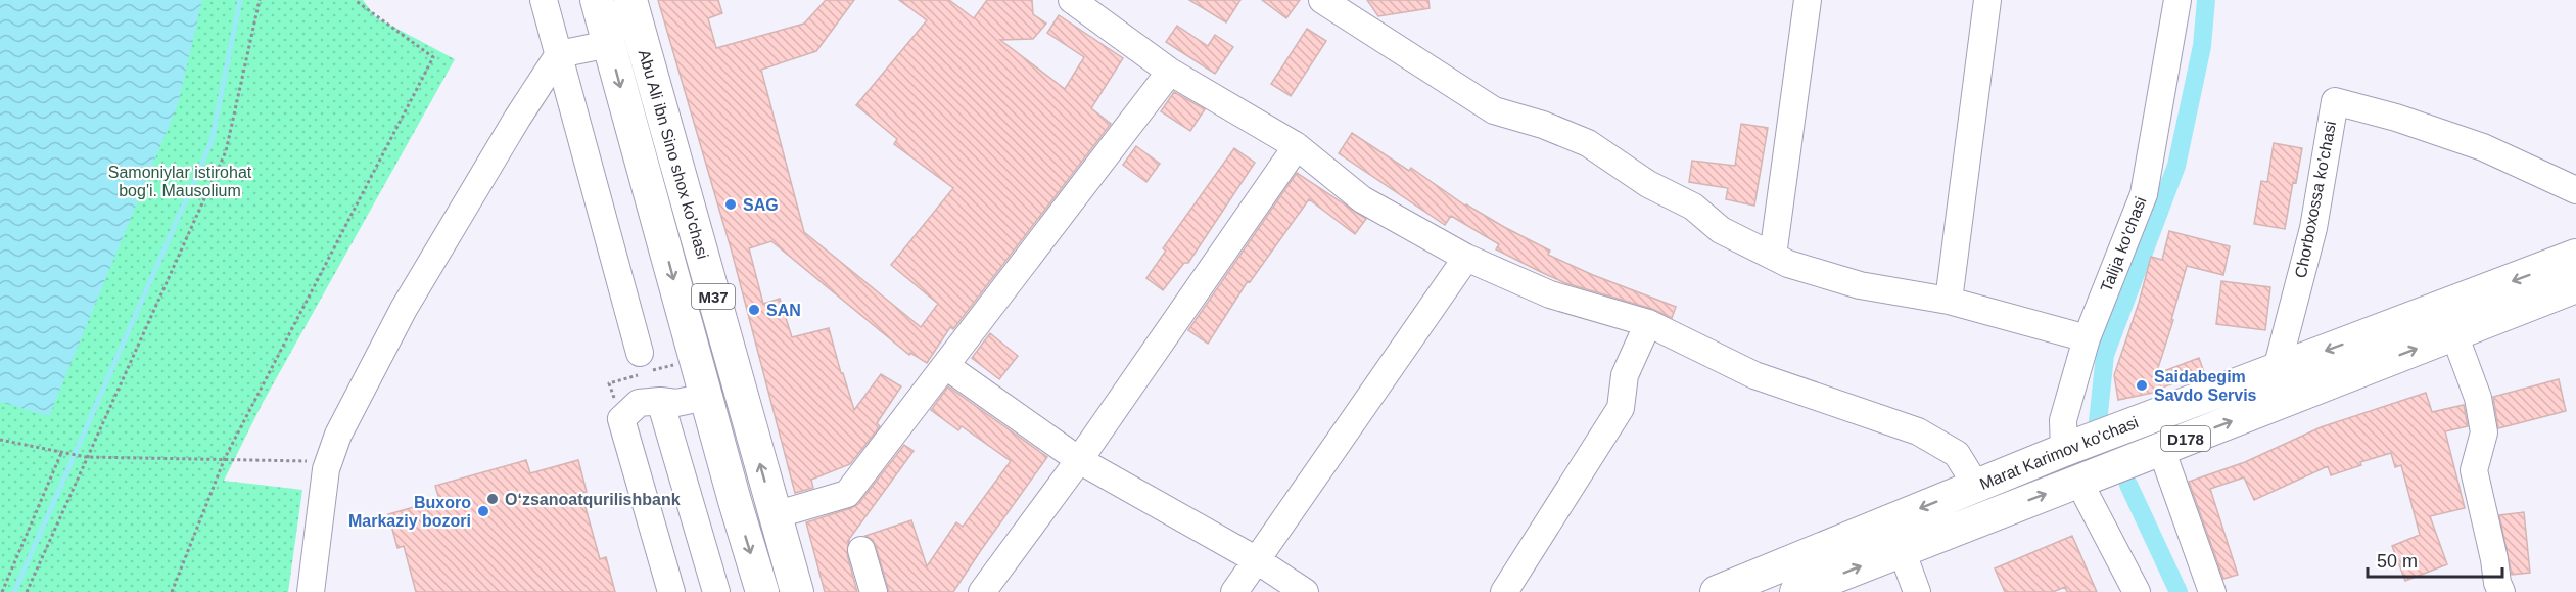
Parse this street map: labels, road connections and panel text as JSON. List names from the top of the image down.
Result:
{
  "streets": {
    "main road": [
      "Abu Ali ibn Sino shox ko'chasi",
      "M37",
      "D178",
      "Marat Karimov ko'chasi"
    ],
    "street": ["Chorboxossa ko'chasi", "Talija ko'chasi"]
  },
  "crossings": [
    ["Chorboxossa ko'chasi", "Marat Karimov ko'chasi"],
    ["Talija ko'chasi", "Marat Karimov ko'chasi"]
  ],
  "parks": ["Samoniylar istirohat bog'i. Mausolium"],
  "places": [
    "SAG",
    "SAN",
    "Saidabegim Savdo Servis",
    "Oʻzsanoatqurilishbank",
    "Buxoro Markaziy bozori"
  ],
  "scale_bar": "50 m"
}
